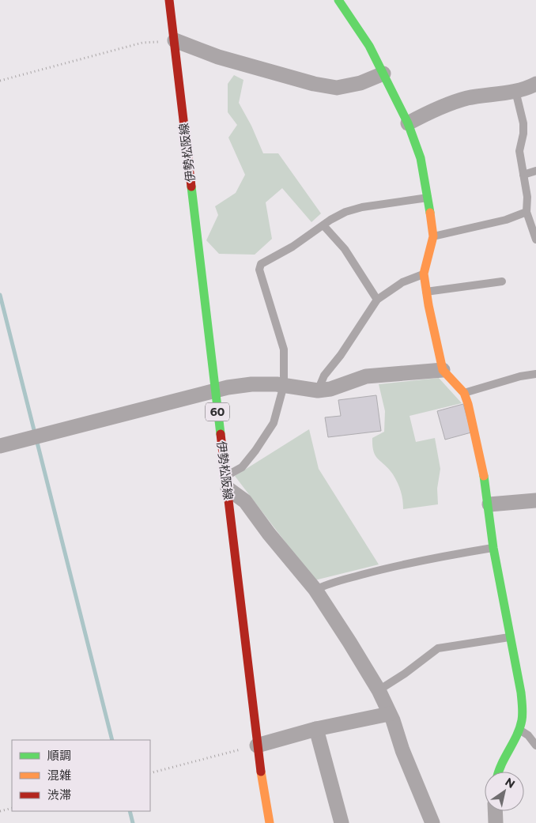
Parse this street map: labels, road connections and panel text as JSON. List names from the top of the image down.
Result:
{
  "streets": {
    "street": ["伊勢松阪線", "60"]
  },
  "legend": ["順調", "混雑", "渋滞"],
  "north": "top right"
}
